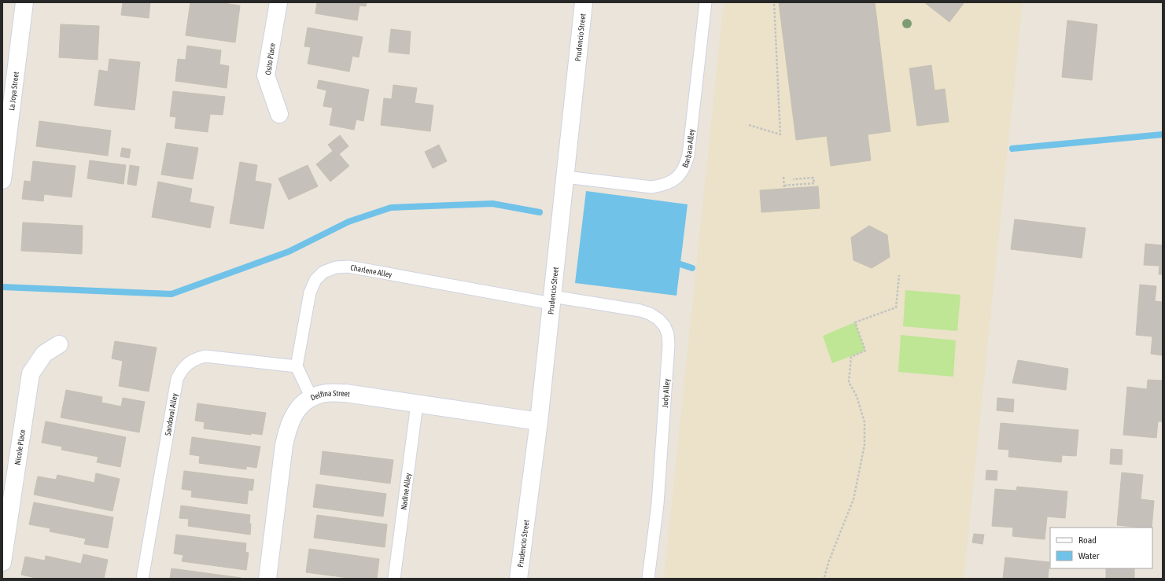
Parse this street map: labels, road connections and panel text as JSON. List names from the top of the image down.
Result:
{
  "streets": {
    "street": [
      "Prudencio Street",
      "Osito Place",
      "La Joya Street",
      "Delfina Street",
      "Nicole Place"
    ],
    "lane": [
      "Barbara Alley",
      "Charlene Alley",
      "Judy Alley",
      "Sandoval Alley",
      "Nadine Alley"
    ]
  },
  "crossings": [
    ["Prudencio Street", "Barbara Alley"],
    ["Prudencio Street", "Charlene Alley"],
    ["Prudencio Street", "Judy Alley"],
    ["Prudencio Street", "Delfina Street"],
    ["Charlene Alley", "Judy Alley"],
    ["Charlene Alley", "Sandoval Alley"],
    ["Delfina Street", "Nadine Alley"]
  ],
  "legend": ["Road", "Water"]
}
